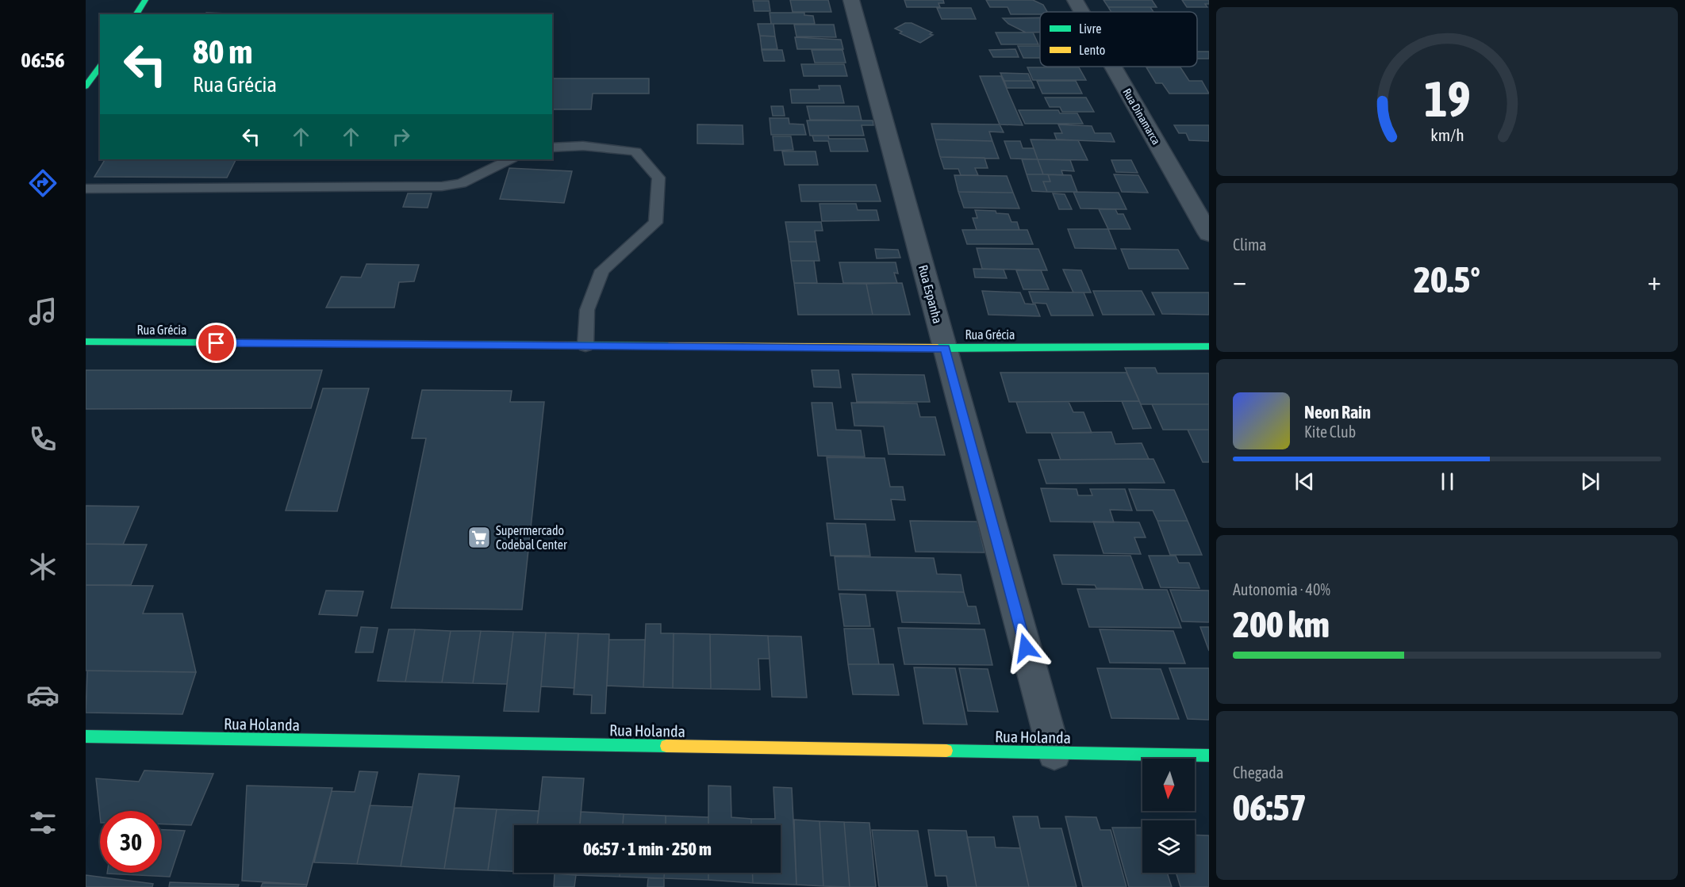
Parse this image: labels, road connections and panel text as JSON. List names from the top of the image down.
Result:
{
  "streets": {
    "main road": ["Rua Grécia", "Rua Holanda"],
    "street": ["Rua Dinamarca", "Rua Espanha"]
  },
  "crossings": [
    ["Rua Espanha", "Rua Grécia"],
    ["Rua Espanha", "Rua Holanda"]
  ],
  "places": {
    "supermarket": ["Supermercado Codebal Center"]
  },
  "legend": ["Livre", "Lento"],
  "north": "bottom",
  "page": {
    "tabs": "06:56",
    "turn": ["80 m", "Rua Grécia"],
    "tile": [
      "Clima",
      ["Autonomia · 40%", "200 km"],
      ["Chegada", "06:57"]
    ],
    "heat": ["−", "20.5°", "+"],
    "song": ["Neon Rain", "Kite Club"],
    "limit": "30",
    "trip": "06:57 · 1 min · 250 m",
    "gauge": ["19", "km/h"]
  }
}
